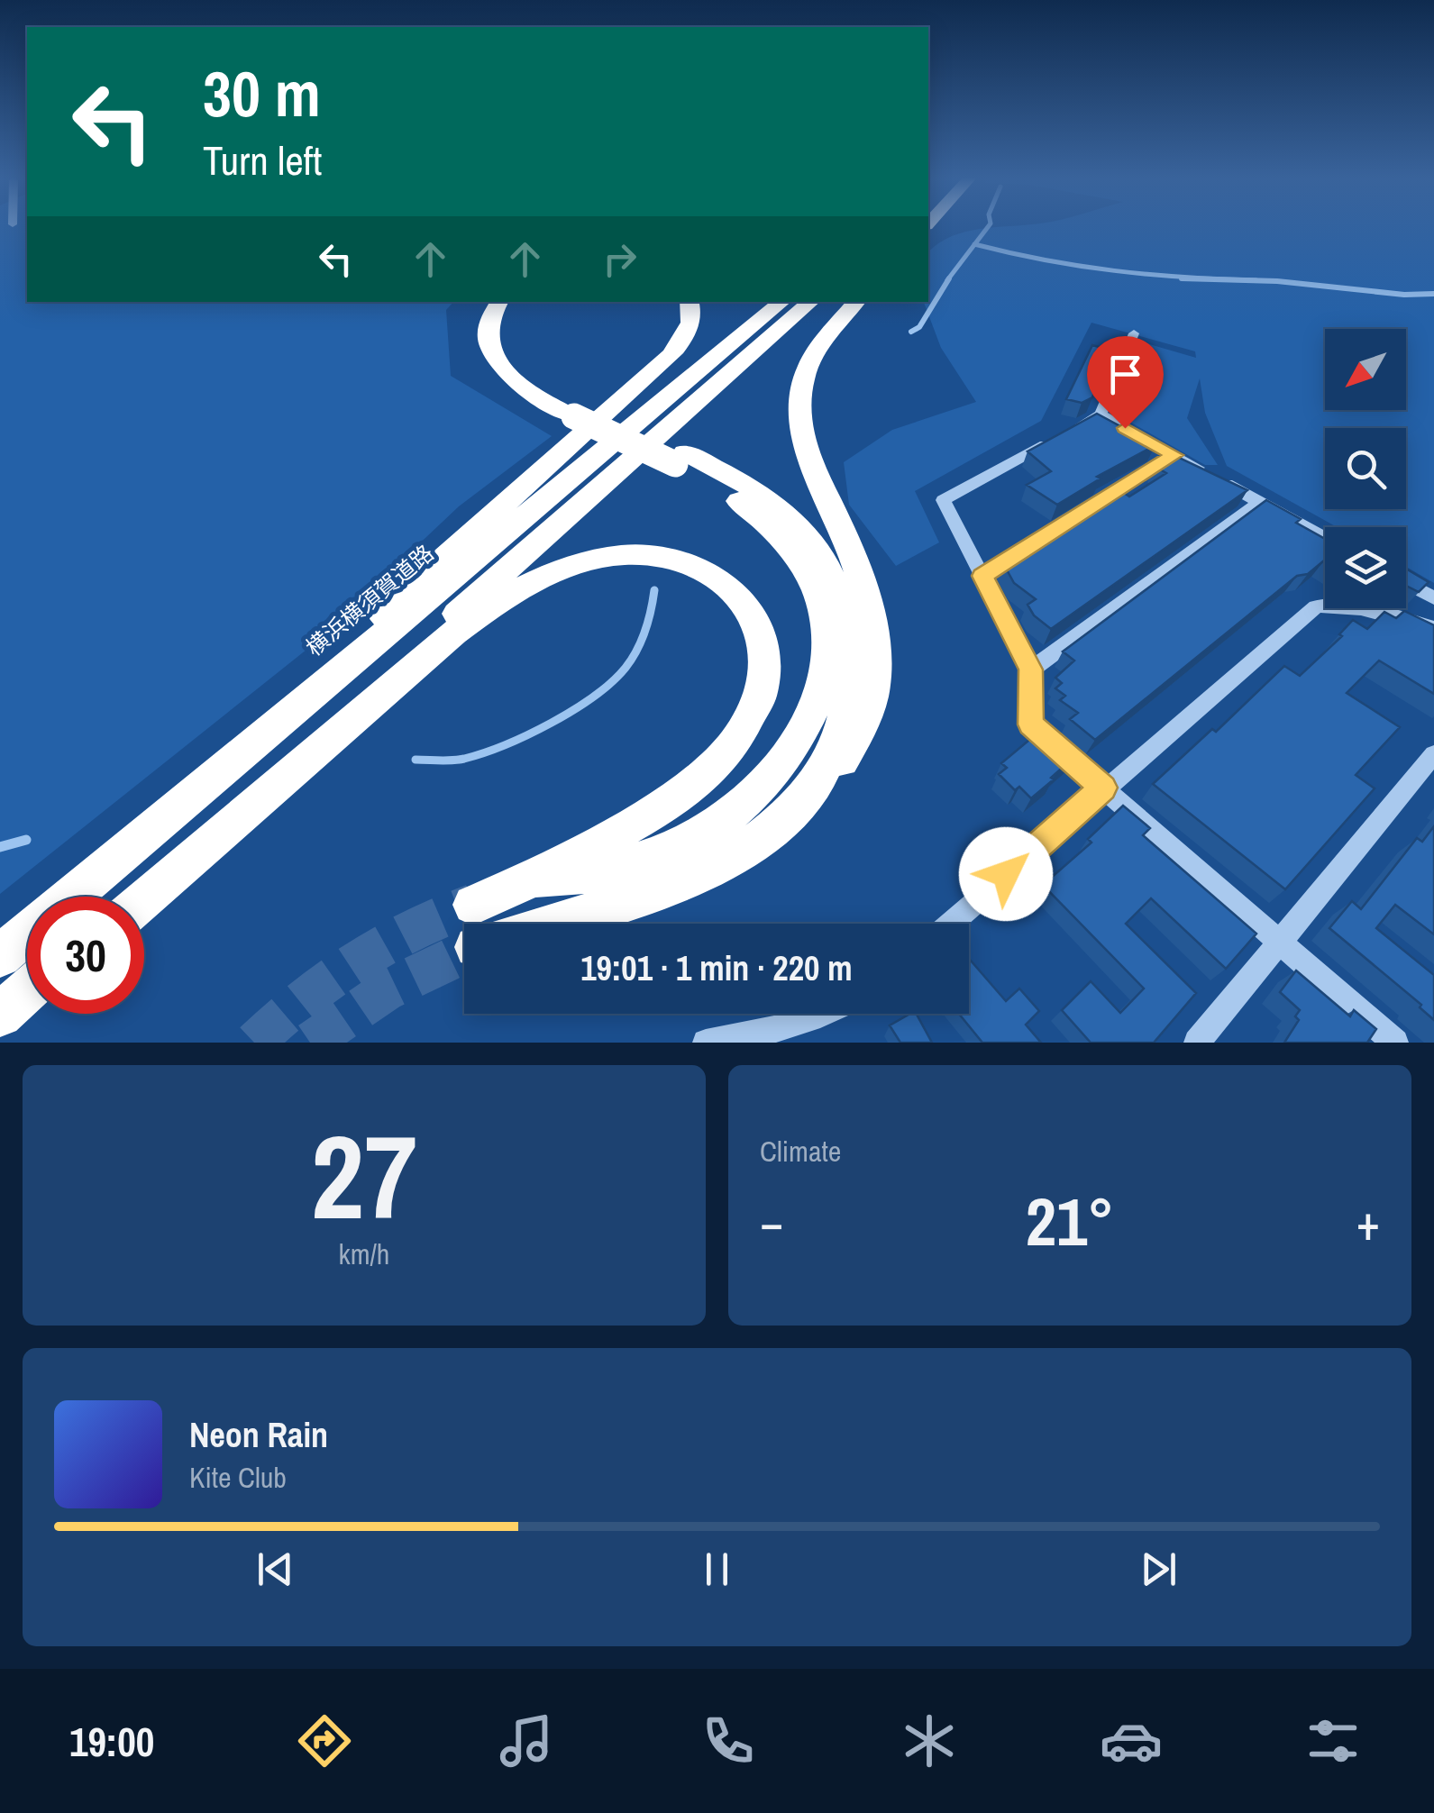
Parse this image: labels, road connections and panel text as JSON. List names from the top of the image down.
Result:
{
  "streets": {
    "highway": ["横浜横須賀道路"]
  },
  "north": "bottom left",
  "page": {
    "turn": ["30 m", "Turn left"],
    "limit": "30",
    "trip": "19:01 · 1 min · 220 m",
    "tile": [
      ["27", "km/h"],
      "Climate"
    ],
    "heat": ["−", "21°", "+"],
    "song": ["Neon Rain", "Kite Club"],
    "tabs": "19:00"
  }
}
